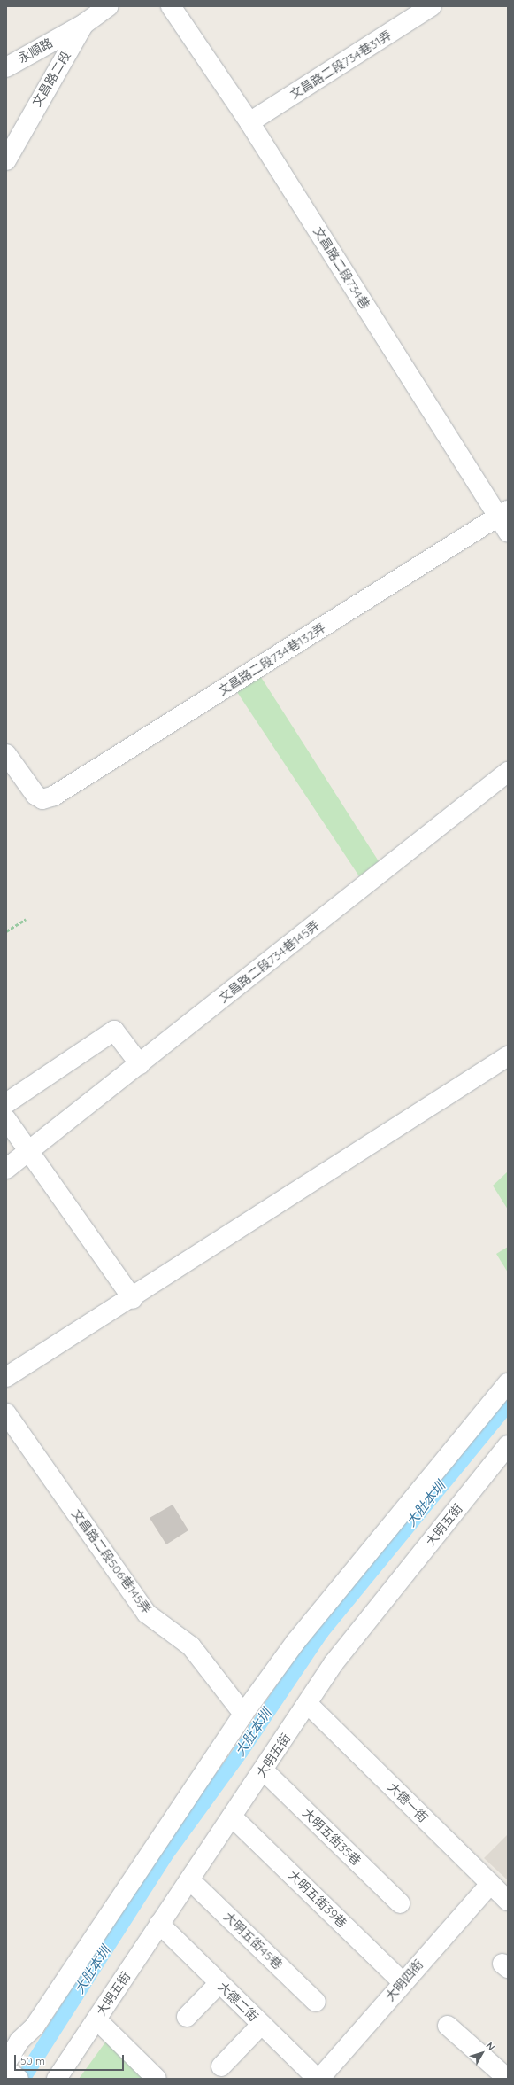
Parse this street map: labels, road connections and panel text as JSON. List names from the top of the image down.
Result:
{
  "streets": {
    "street": [
      "永順路",
      "文昌路二段734巷31弄",
      "文昌路二段",
      "文昌路二段734巷",
      "文昌路二段734巷132弄",
      "文昌路二段734巷145弄",
      "大明五街",
      "文昌路二段506巷145弄",
      "大德一街",
      "大明五街35巷",
      "大明五街39巷",
      "大明五街45巷",
      "大明四街",
      "大德二街"
    ]
  },
  "crossings": [
    ["永順路", "文昌路二段"],
    ["文昌路二段734巷31弄", "文昌路二段734巷"],
    ["文昌路二段734巷", "文昌路二段734巷132弄"],
    ["大明五街", "大德一街"],
    ["大明五街", "大明五街35巷"],
    ["大明五街", "大明五街39巷"],
    ["大明五街", "大明五街45巷"],
    ["大明五街", "大德二街"],
    ["大德一街", "大明四街"],
    ["大明五街39巷", "大明四街"],
    ["大明四街", "大德二街"]
  ],
  "water": ["大肚本圳"],
  "scale_bar": "50 m",
  "north": "top right"
}
